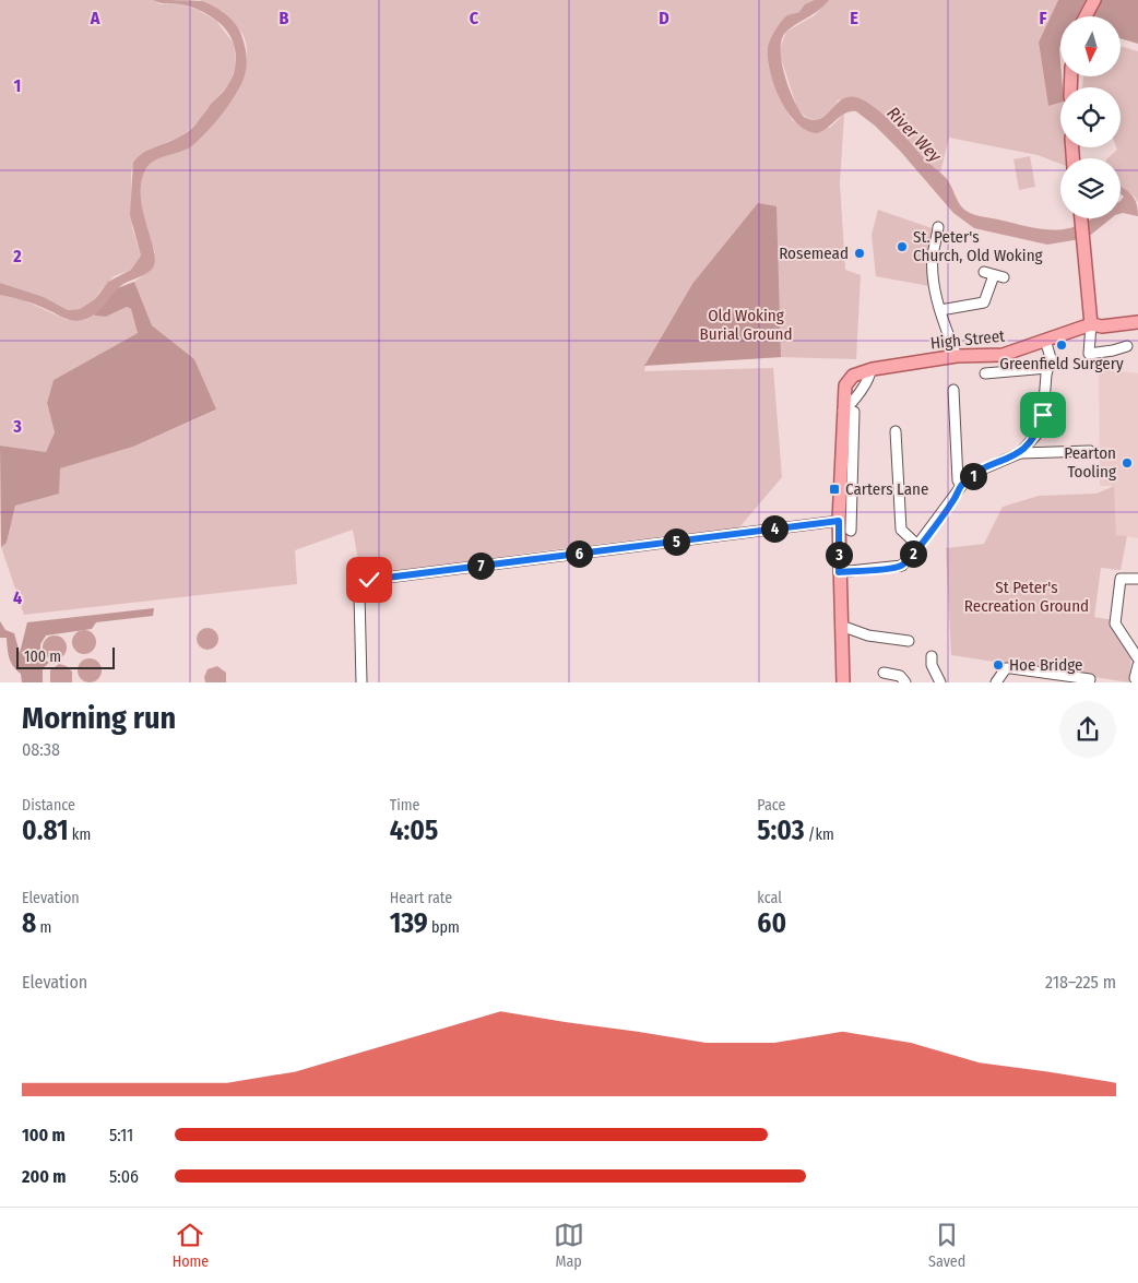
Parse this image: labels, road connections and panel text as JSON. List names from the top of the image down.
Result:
{
  "streets": {
    "main road": ["High Street"]
  },
  "water": ["River Wey"],
  "parks": ["Old Woking Burial Ground", "St Peter's Recreation Ground"],
  "places": {
    "other": [
      "St. Peter's Church, Old Woking",
      "Rosemead",
      "Greenfield Surgery",
      "Pearton Tooling",
      "Hoe Bridge"
    ],
    "transit": ["Carters Lane"]
  },
  "scale_bar": "100 m",
  "north": "bottom",
  "page": {
    "pins": [
      "1",
      "4",
      "5",
      "2",
      "6",
      "3",
      "7"
    ],
    "scale": "100 m",
    "heading": ["Morning run", "08:38"],
    "stats": [
      ["Distance", "0.81 km"],
      ["Time", "4:05"],
      ["Pace", "5:03 /km"],
      ["Elevation", "8 m"],
      ["Heart rate", "139 bpm"],
      ["kcal", "60"]
    ],
    "chart": ["Elevation", "218–225 m"],
    "list": [
      {
        "name": "100 m",
        "note": "5:11"
      },
      {
        "name": "200 m",
        "note": "5:06"
      }
    ],
    "tabs": ["Home", "Map", "Saved"]
  },
  "grid": {
    "columns": [
      "A",
      "B",
      "C",
      "D",
      "E",
      "F"
    ],
    "rows": [
      "1",
      "2",
      "3",
      "4"
    ]
  }
}
